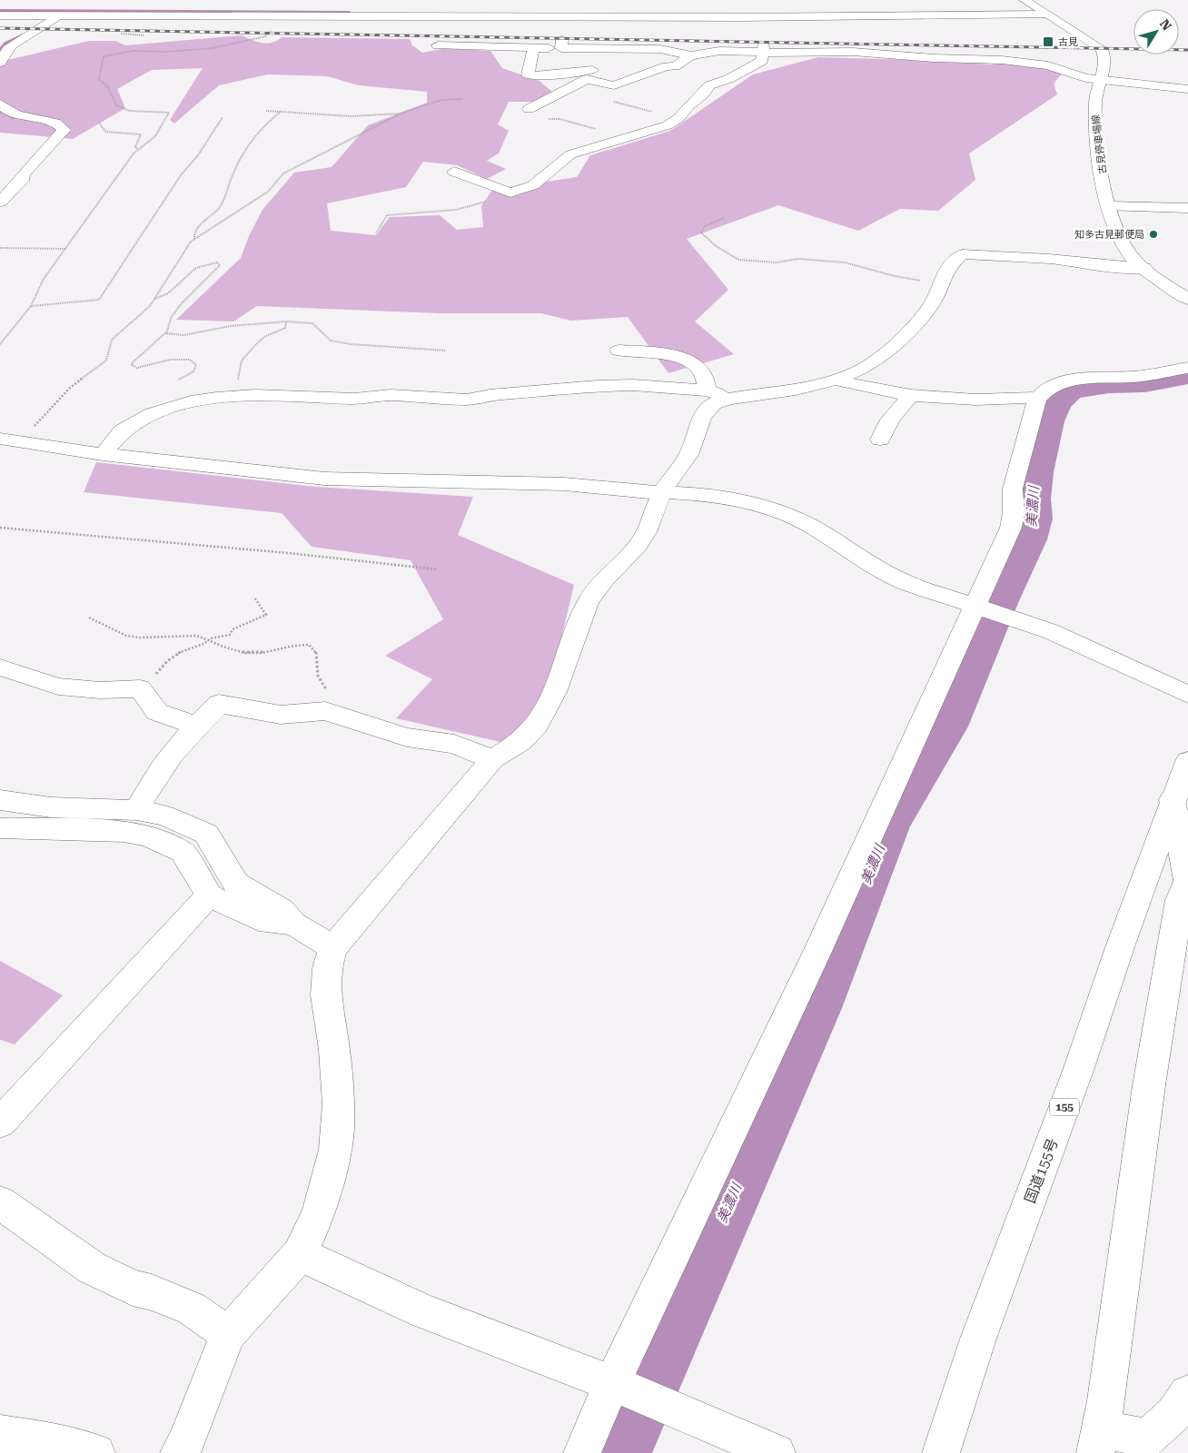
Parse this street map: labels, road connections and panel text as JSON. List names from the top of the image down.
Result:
{
  "streets": {
    "main road": ["古見停車場線", "155", "国道155号"]
  },
  "water": ["美濃川"],
  "places": {
    "transit": ["古見"],
    "other": ["知多古見郵便局"]
  },
  "north": "top right"
}
